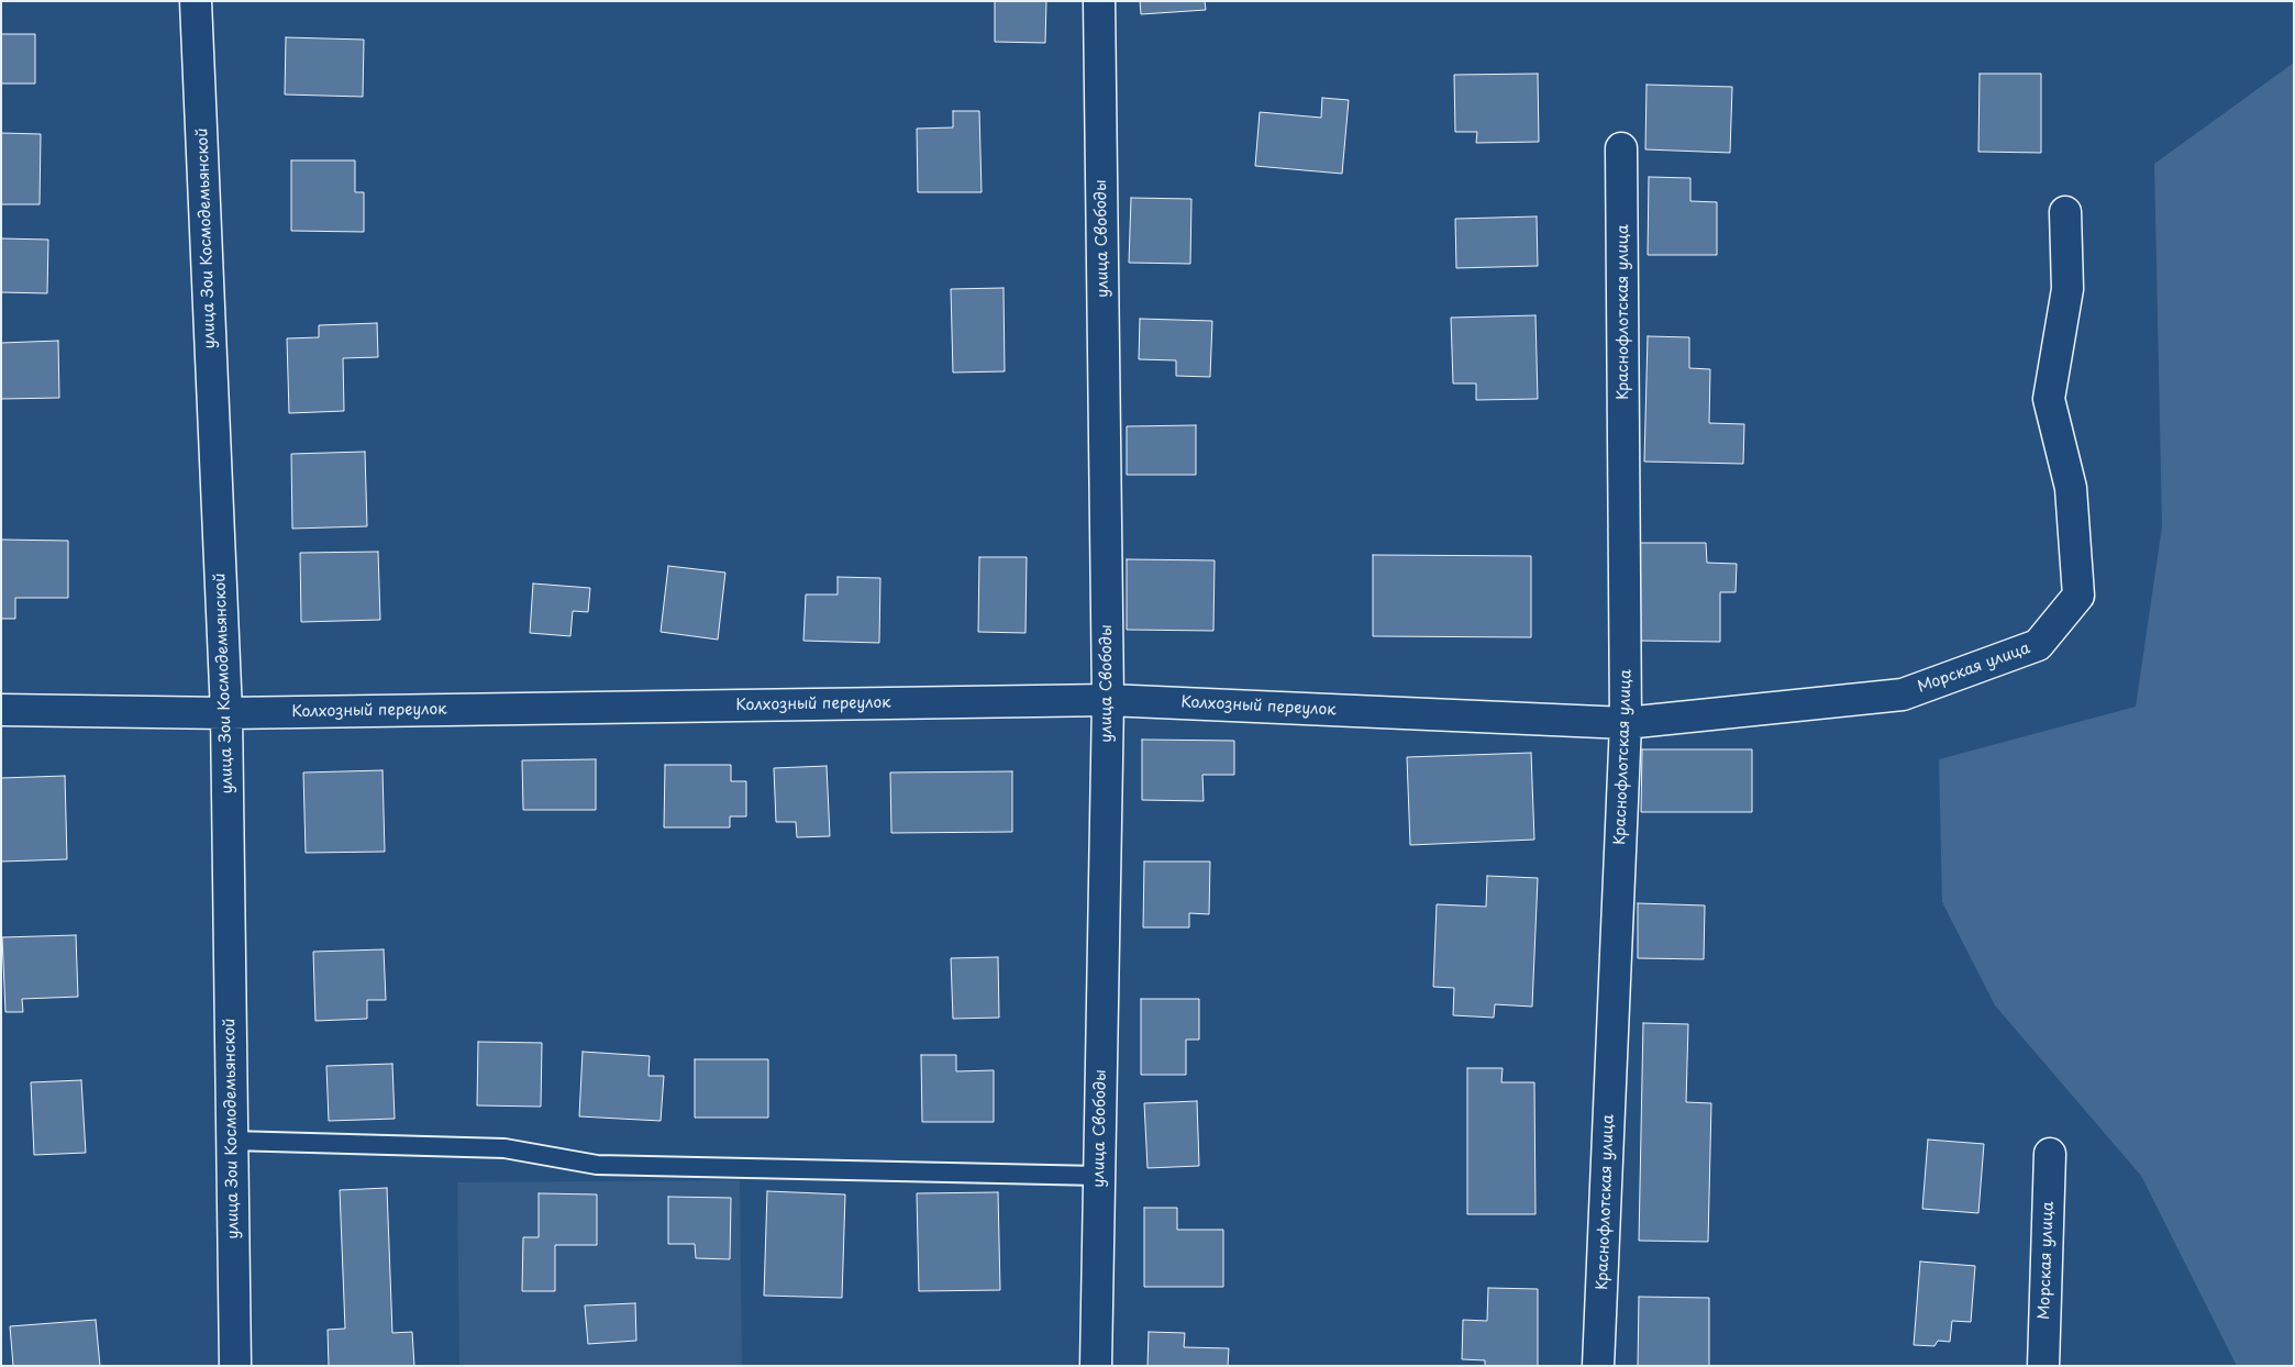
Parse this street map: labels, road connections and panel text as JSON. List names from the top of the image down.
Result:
{
  "streets": {
    "street": [
      "улица Зои Космодемьянской",
      "улица Свободы",
      "Краснофлотская улица",
      "Морская улица",
      "Колхозный переулок"
    ]
  },
  "crossings": [
    ["улица Зои Космодемьянской", "Колхозный переулок"],
    ["улица Свободы", "Колхозный переулок"],
    ["Краснофлотская улица", "Морская улица"],
    ["Краснофлотская улица", "Колхозный переулок"],
    ["Морская улица", "Колхозный переулок"]
  ]
}
